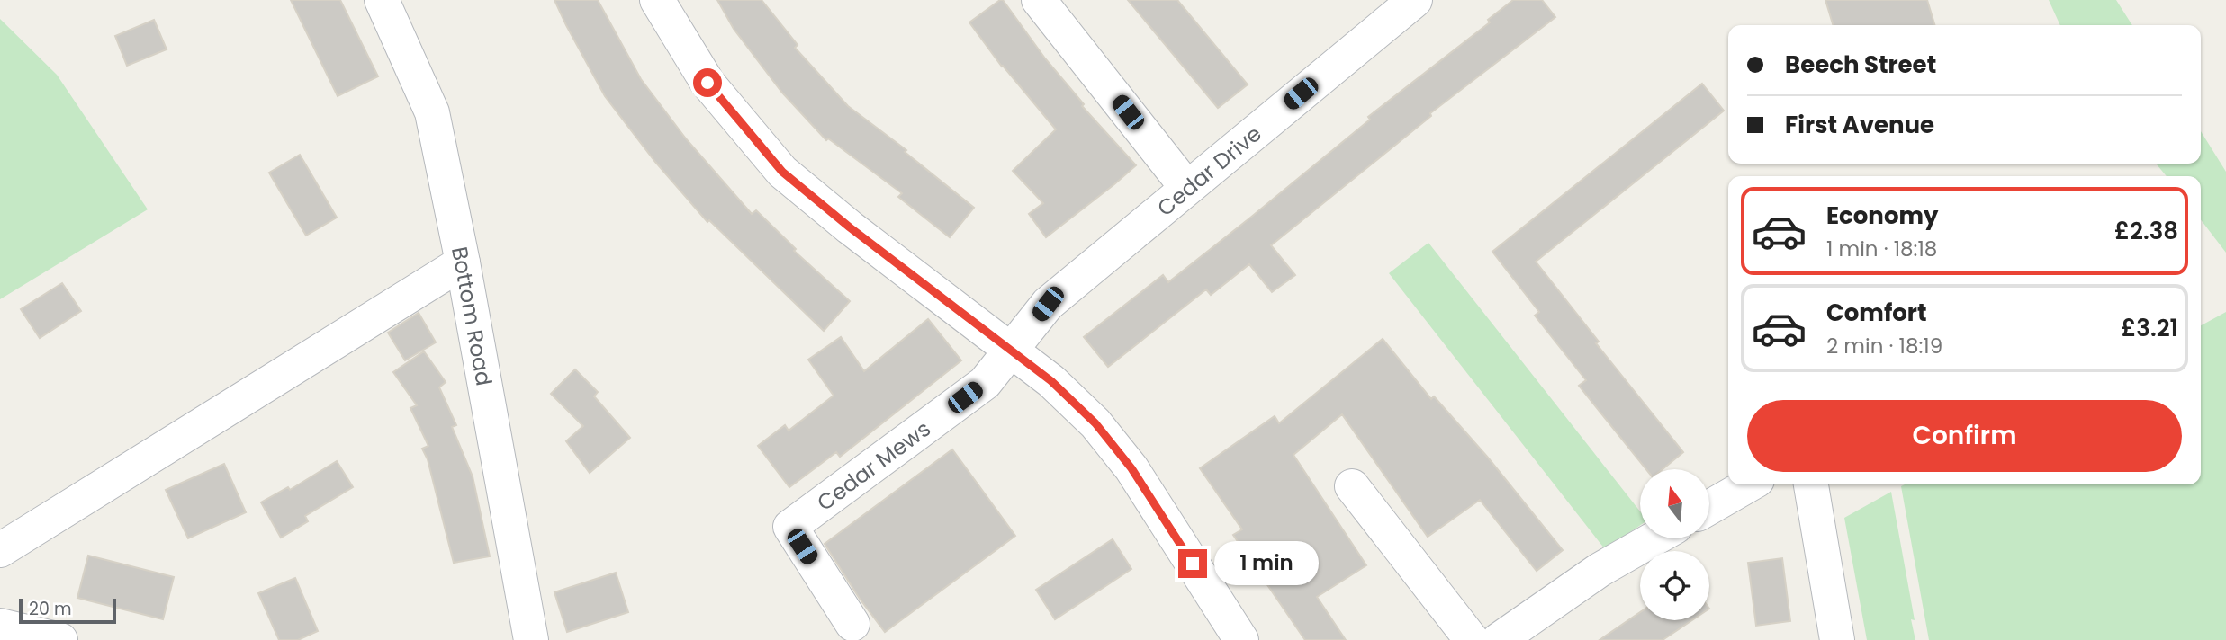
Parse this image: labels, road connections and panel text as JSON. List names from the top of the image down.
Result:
{
  "streets": {
    "street": ["Cedar Drive", "Bottom Road", "Cedar Mews"]
  },
  "crossings": [
    ["Cedar Drive", "Cedar Mews"]
  ],
  "scale_bar": "20 m",
  "north": "top",
  "page": {
    "banner": ["Beech Street", "First Avenue"],
    "list": [
      {
        "name": "Economy",
        "note": "1 min · 18:18",
        "value": "£2.38"
      },
      {
        "name": "Comfort",
        "note": "2 min · 18:19",
        "value": "£3.21"
      }
    ],
    "buttons": "Confirm",
    "bubble": "1 min",
    "scale": "20 m"
  }
}
